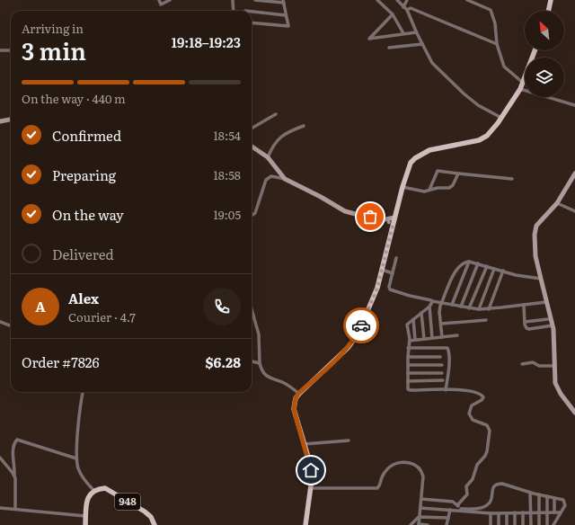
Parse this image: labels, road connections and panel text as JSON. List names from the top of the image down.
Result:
{
  "streets": {
    "main road": ["948"]
  },
  "north": "top left",
  "page": {
    "heading": ["3 min", "Arriving in", "19:18–19:23"],
    "panel": [
      "Alex",
      "Courier · 4.7",
      "Order #7826",
      "$6.28"
    ],
    "bar": "On the way · 440 m",
    "list": [
      ["Confirmed", "18:54"],
      ["Preparing", "18:58"],
      ["On the way", "19:05"],
      "Delivered"
    ],
    "round": "A"
  }
}
